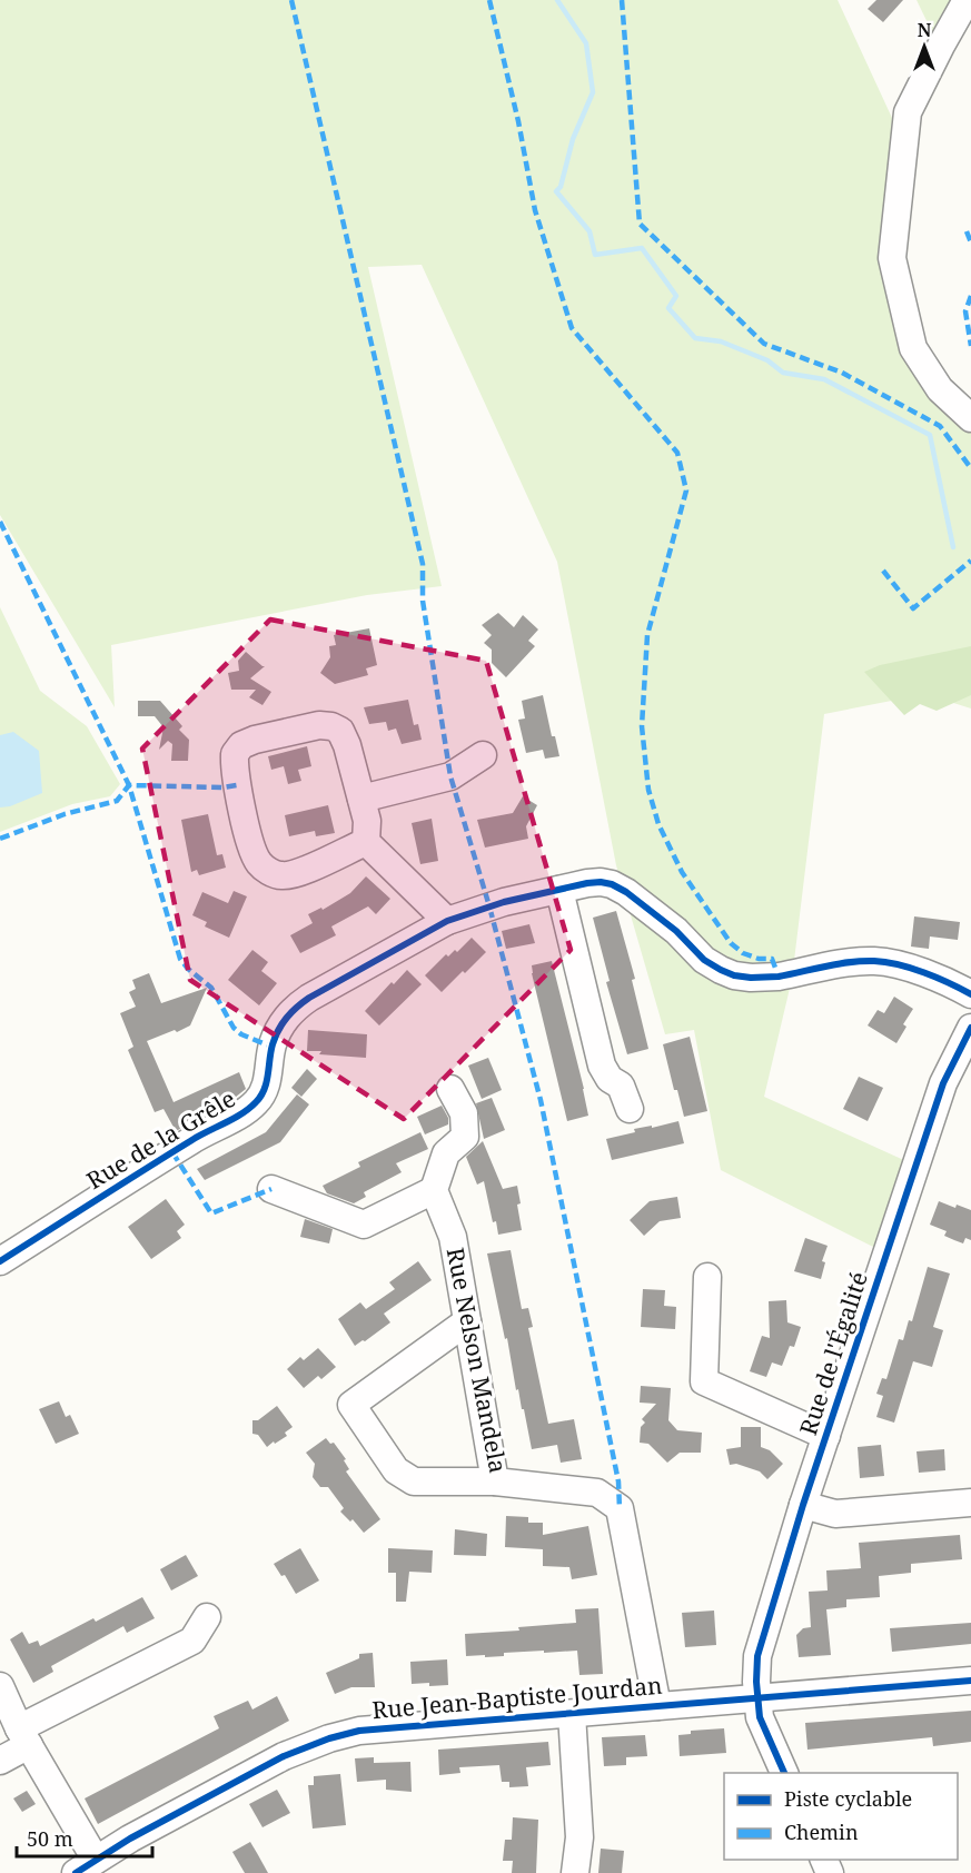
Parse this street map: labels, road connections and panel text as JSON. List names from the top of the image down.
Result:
{
  "streets": {
    "street": [
      "Rue de la Grêle",
      "Rue de l'Égalité",
      "Rue Nelson Mandela",
      "Rue Jean-Baptiste Jourdan"
    ]
  },
  "crossings": [
    ["Rue de l'Égalité", "Rue Jean-Baptiste Jourdan"],
    ["Rue Nelson Mandela", "Rue Jean-Baptiste Jourdan"]
  ],
  "legend": ["Piste cyclable", "Chemin"],
  "scale_bar": "50 m",
  "north": "top"
}
